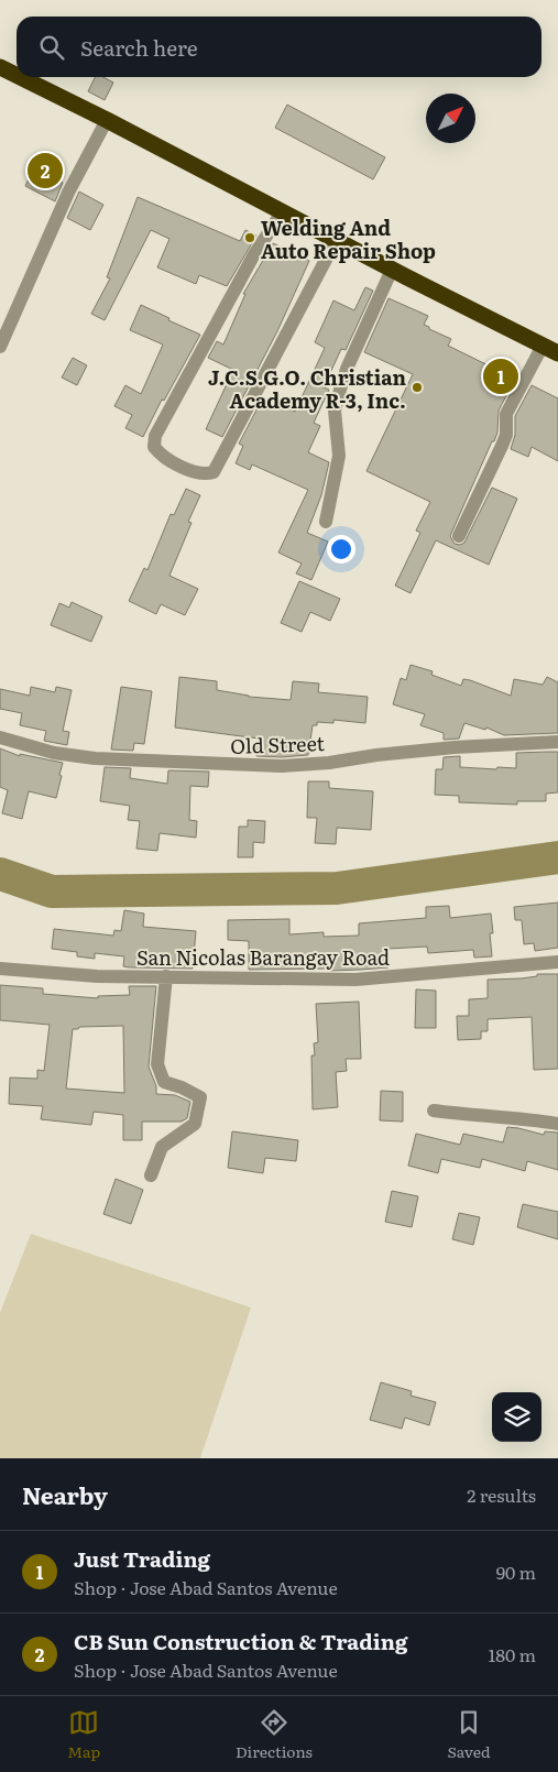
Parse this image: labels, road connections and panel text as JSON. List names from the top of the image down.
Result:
{
  "streets": {
    "street": ["Old Street", "San Nicolas Barangay Road"]
  },
  "places": ["Welding And Auto Repair Shop", "J.C.S.G.O. Christian Academy R-3, Inc."],
  "north": "top right",
  "page": {
    "search": "Search here",
    "pins": ["2", "1"],
    "heading": ["Nearby", "2 results"],
    "list": [
      {
        "mark": "1",
        "name": "Just Trading",
        "note": "Shop · Jose Abad Santos Avenue",
        "value": "90 m"
      },
      {
        "mark": "2",
        "name": "CB Sun Construction & Trading",
        "note": "Shop · Jose Abad Santos Avenue",
        "value": "180 m"
      }
    ],
    "nav": ["Map", "Directions", "Saved"]
  }
}
